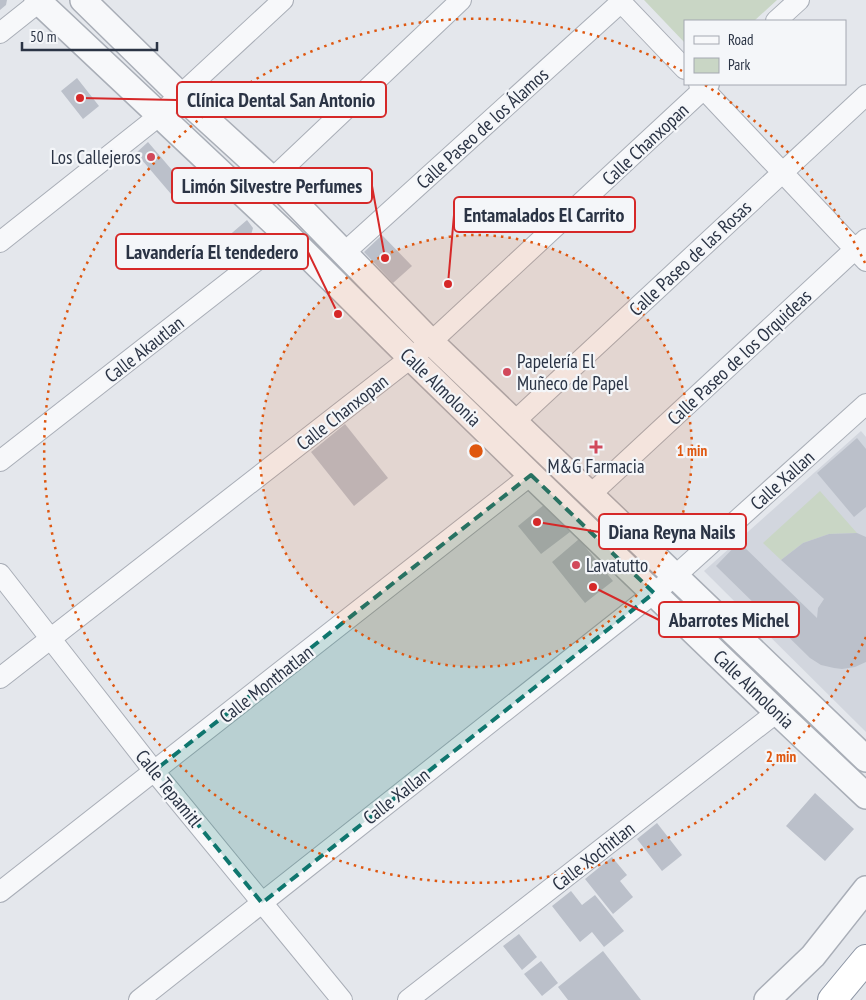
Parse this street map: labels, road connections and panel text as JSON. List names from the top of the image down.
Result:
{
  "streets": {
    "street": [
      "Calle Paseo de los Álamos",
      "Calle Chanxopan",
      "Calle Paseo de las Rosas",
      "Calle Akautlan",
      "Calle Paseo de los Orquideas",
      "Calle Almolonia",
      "Calle Xallan",
      "Calle Monthatlan",
      "Calle Tepamitl",
      "Calle Xochitlan"
    ]
  },
  "crossings": [
    ["Calle Paseo de los Álamos", "Calle Almolonia"],
    ["Calle Chanxopan", "Calle Almolonia"],
    ["Calle Chanxopan", "Calle Tepamitl"],
    ["Calle Paseo de las Rosas", "Calle Almolonia"],
    ["Calle Akautlan", "Calle Almolonia"],
    ["Calle Paseo de los Orquideas", "Calle Almolonia"],
    ["Calle Almolonia", "Calle Xallan"],
    ["Calle Almolonia", "Calle Monthatlan"],
    ["Calle Almolonia", "Calle Xochitlan"],
    ["Calle Xallan", "Calle Tepamitl"],
    ["Calle Monthatlan", "Calle Tepamitl"]
  ],
  "places": {
    "other": [
      "Clínica Dental San Antonio",
      "Los Callejeros",
      "Limón Silvestre Perfumes",
      "Entamalados El Carrito",
      "Lavandería El tendedero",
      "Papelería El Muñeco de Papel",
      "Diana Reyna Nails",
      "Lavatutto",
      "Abarrotes Michel"
    ],
    "health": ["M&G Farmacia"]
  },
  "legend": ["Road", "Park"],
  "scale_bar": "50 m",
  "rings": ["1 min", "2 min"]
}
